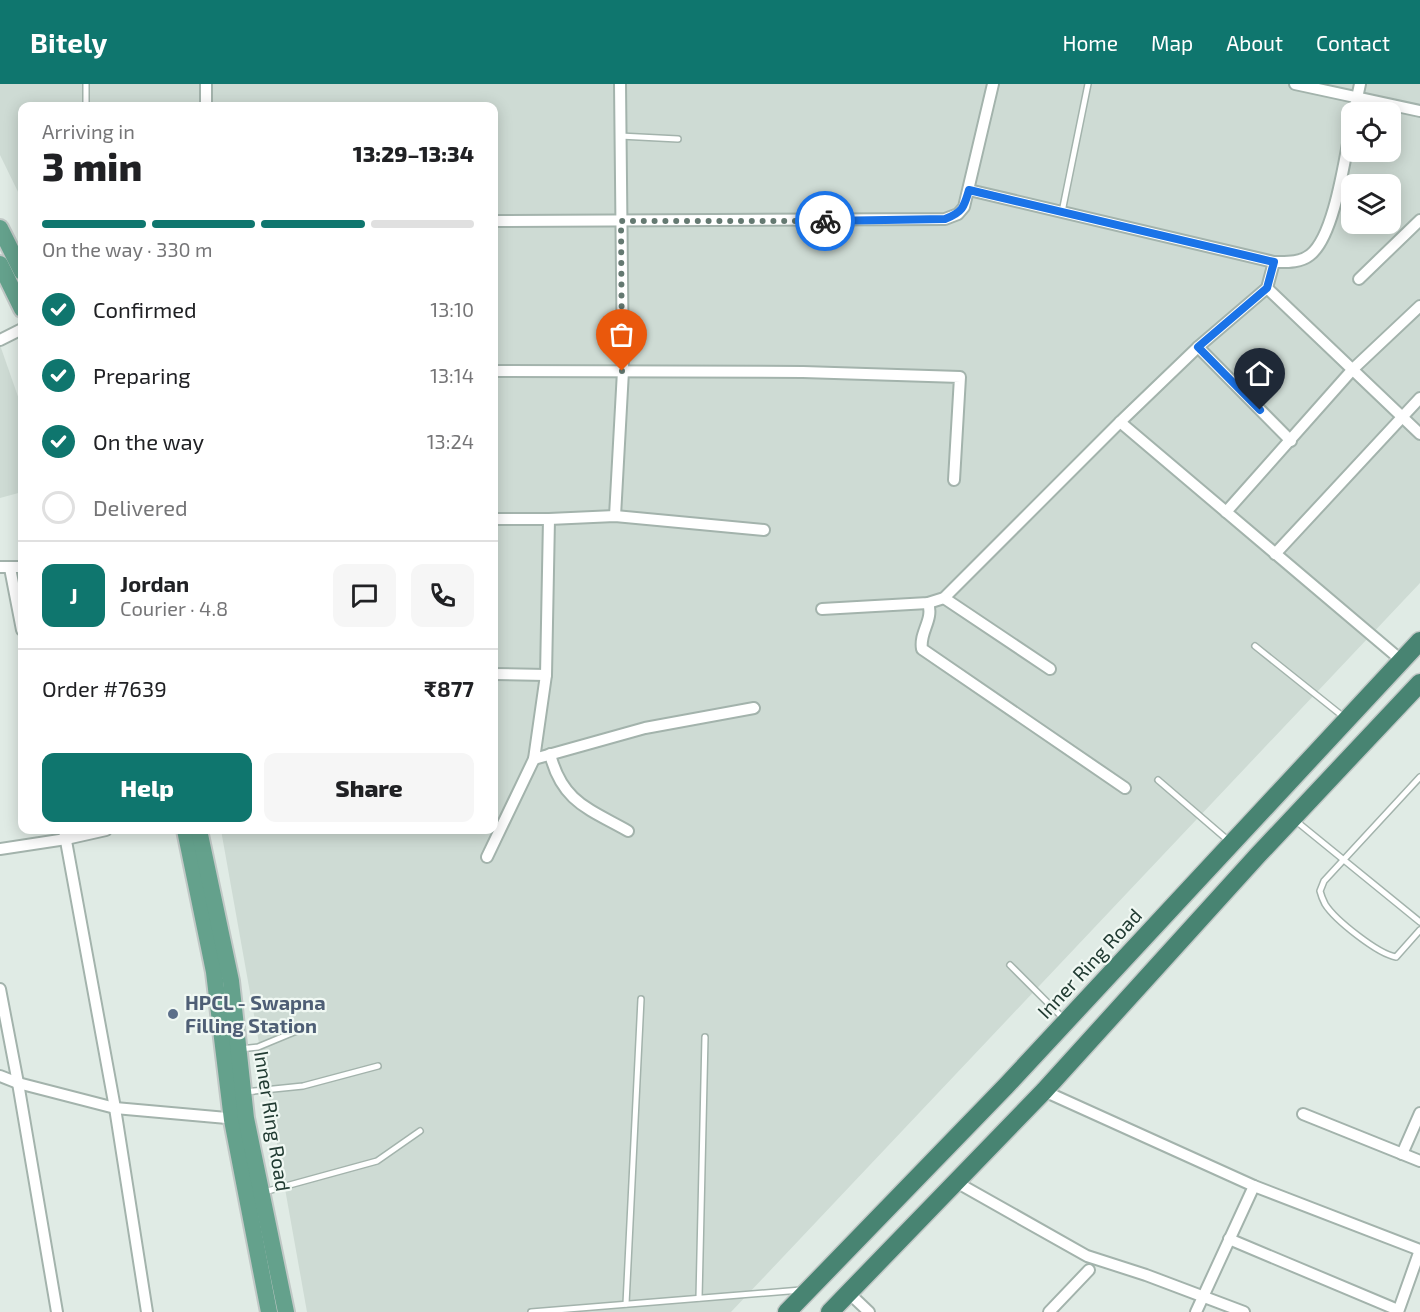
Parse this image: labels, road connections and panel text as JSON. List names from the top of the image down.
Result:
{
  "streets": {
    "highway": ["Inner Ring Road"]
  },
  "places": ["HPCL - Swapna Filling Station"],
  "page": {
    "header": "Bitely",
    "nav": [
      "Home",
      "Map",
      "About",
      "Contact"
    ],
    "heading": ["3 min", "Arriving in", "13:29–13:34"],
    "panel": [
      "Jordan",
      "Courier · 4.8",
      "Order #7639",
      "₹877"
    ],
    "bar": "On the way · 330 m",
    "list": [
      ["Confirmed", "13:10"],
      ["Preparing", "13:14"],
      ["On the way", "13:24"],
      "Delivered"
    ],
    "round": "J",
    "buttons": ["Help", "Share"]
  }
}
